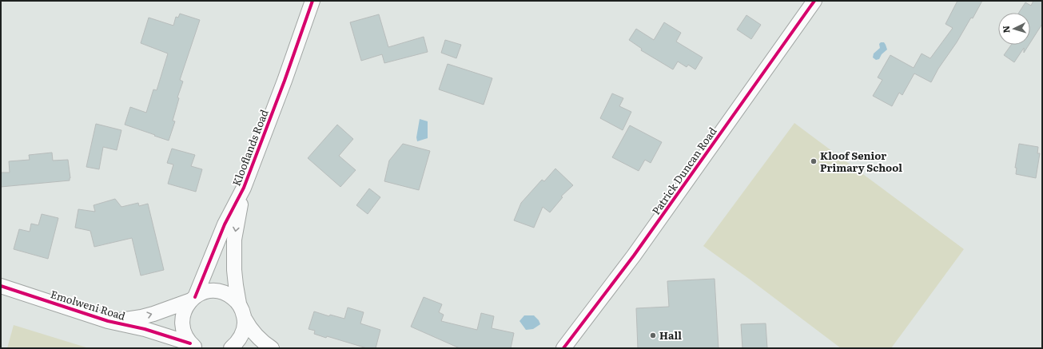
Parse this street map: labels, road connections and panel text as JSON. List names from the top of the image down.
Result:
{
  "streets": {
    "street": ["Klooflands Road", "Patrick Duncan Road", "Emolweni Road"]
  },
  "crossings": [
    ["Klooflands Road", "Emolweni Road"]
  ],
  "places": ["Kloof Senior Primary School", "Hall"],
  "north": "left"
}
